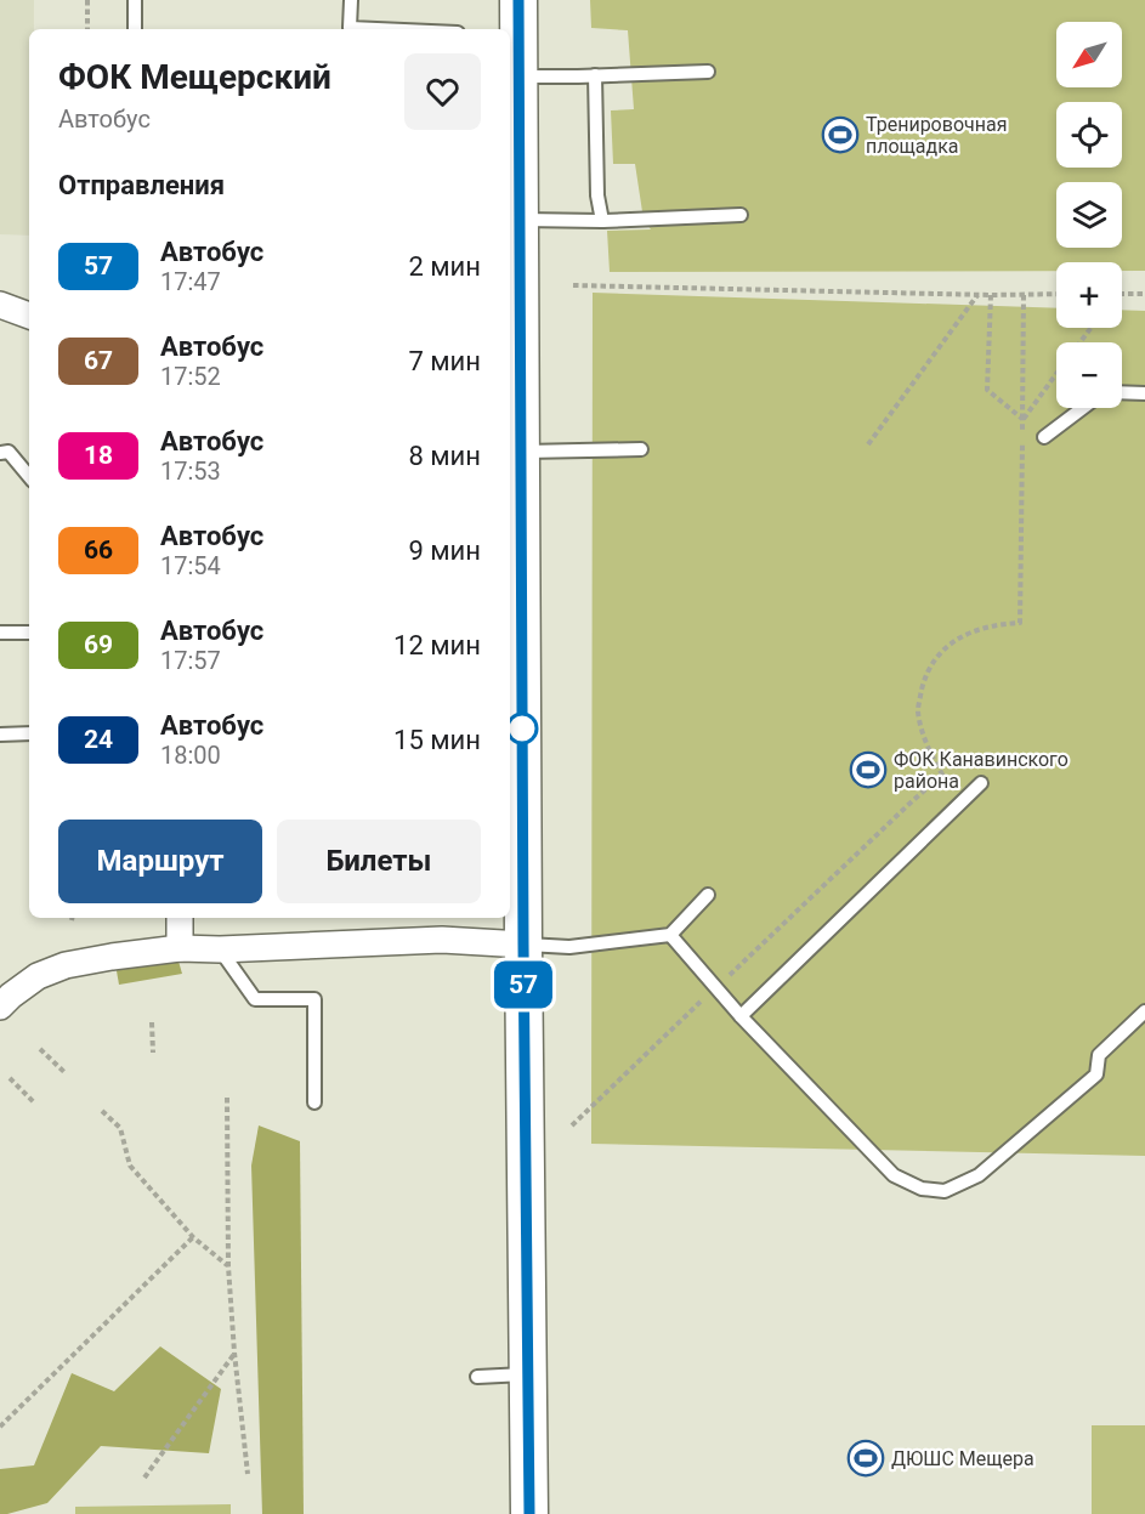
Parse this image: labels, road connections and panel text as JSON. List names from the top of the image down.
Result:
{
  "places": {
    "sports": ["Тренировочная площадка", "ФОК Канавинского района", "ДЮШС Мещера"]
  },
  "lines": ["bus line 57"],
  "north": "bottom left",
  "page": {
    "on_map": "57",
    "map_buttons": ["+", "−"],
    "heading": [
      ["ФОК Мещерский", "Автобус"],
      "Отправления"
    ],
    "list": [
      {
        "mark": "57",
        "name": "Автобус",
        "note": "17:47",
        "value": "2 мин"
      },
      {
        "mark": "67",
        "name": "Автобус",
        "note": "17:52",
        "value": "7 мин"
      },
      {
        "mark": "18",
        "name": "Автобус",
        "note": "17:53",
        "value": "8 мин"
      },
      {
        "mark": "66",
        "name": "Автобус",
        "note": "17:54",
        "value": "9 мин"
      },
      {
        "mark": "69",
        "name": "Автобус",
        "note": "17:57",
        "value": "12 мин"
      },
      {
        "mark": "24",
        "name": "Автобус",
        "note": "18:00",
        "value": "15 мин"
      }
    ],
    "buttons": ["Маршрут", "Билеты"]
  }
}
